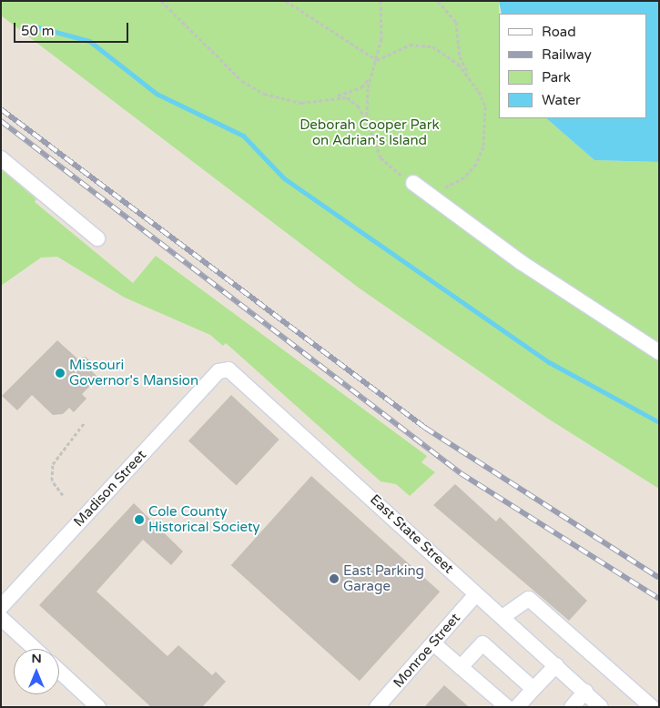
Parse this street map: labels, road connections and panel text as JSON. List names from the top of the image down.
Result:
{
  "streets": {
    "street": ["Madison Street", "East State Street", "Monroe Street"]
  },
  "crossings": [
    ["Madison Street", "East State Street"],
    ["East State Street", "Monroe Street"]
  ],
  "parks": ["Deborah Cooper Park on Adrian's Island"],
  "places": ["Missouri Governor's Mansion", "Cole County Historical Society", "East Parking Garage"],
  "legend": [
    "Road",
    "Railway",
    "Park",
    "Water"
  ],
  "scale_bar": "50 m",
  "north": "top"
}
